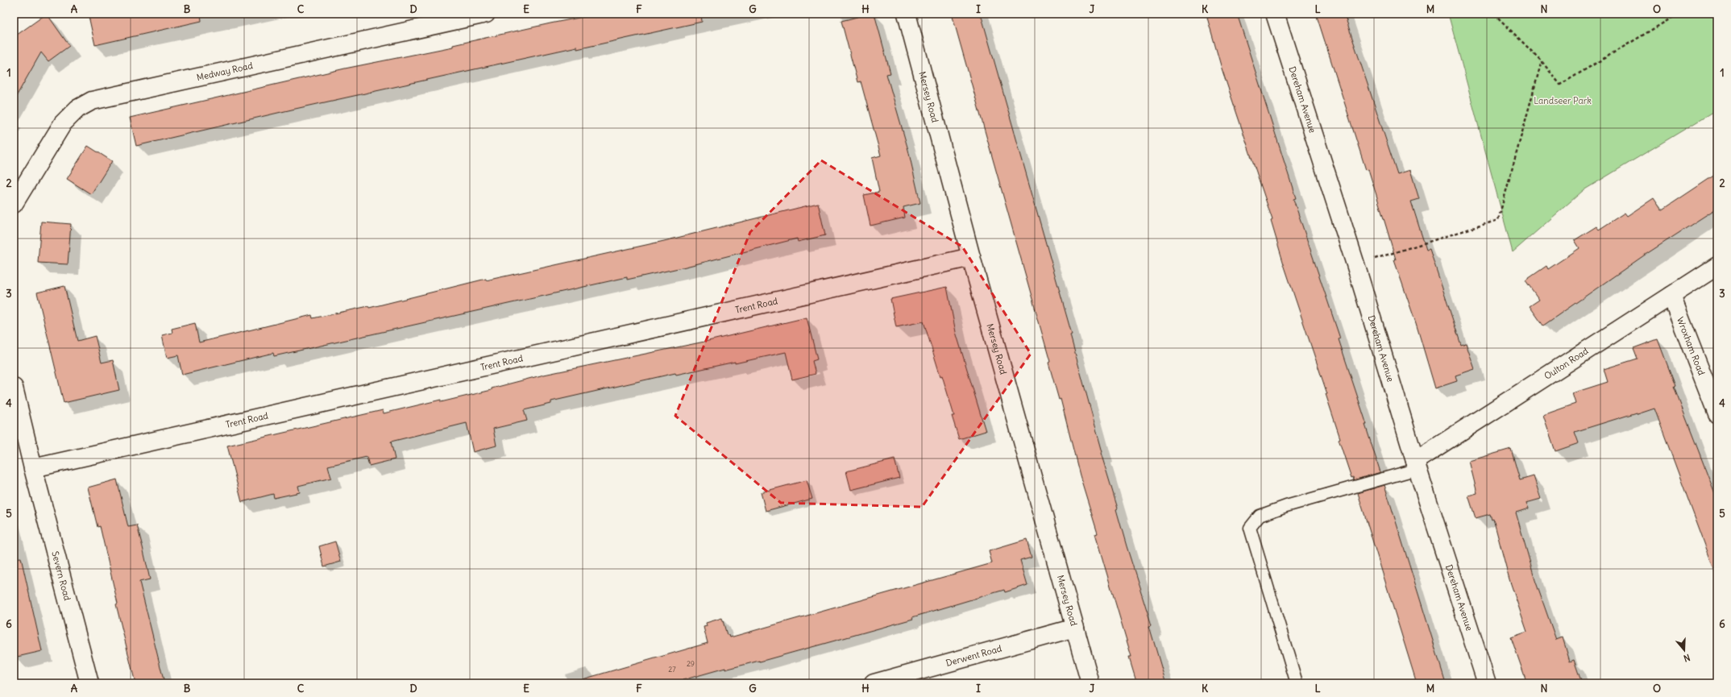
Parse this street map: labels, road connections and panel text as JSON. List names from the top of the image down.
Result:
{
  "streets": {
    "street": [
      "Medway Road",
      "Mersey Road",
      "Dereham Avenue",
      "Trent Road",
      "Wroxham Road",
      "Oulton Road",
      "Severn Road",
      "Derwent Road"
    ]
  },
  "crossings": [
    ["Mersey Road", "Trent Road"],
    ["Mersey Road", "Derwent Road"],
    ["Dereham Avenue", "Oulton Road"],
    ["Trent Road", "Severn Road"],
    ["Wroxham Road", "Oulton Road"]
  ],
  "parks": ["Landseer Park"],
  "house_numbers": ["29", "27"],
  "north": "bottom",
  "grid": {
    "columns": [
      "A",
      "B",
      "C",
      "D",
      "E",
      "F",
      "G",
      "H",
      "I",
      "J",
      "K",
      "L",
      "M",
      "N",
      "O"
    ],
    "rows": [
      "1",
      "2",
      "3",
      "4",
      "5",
      "6"
    ]
  }
}
